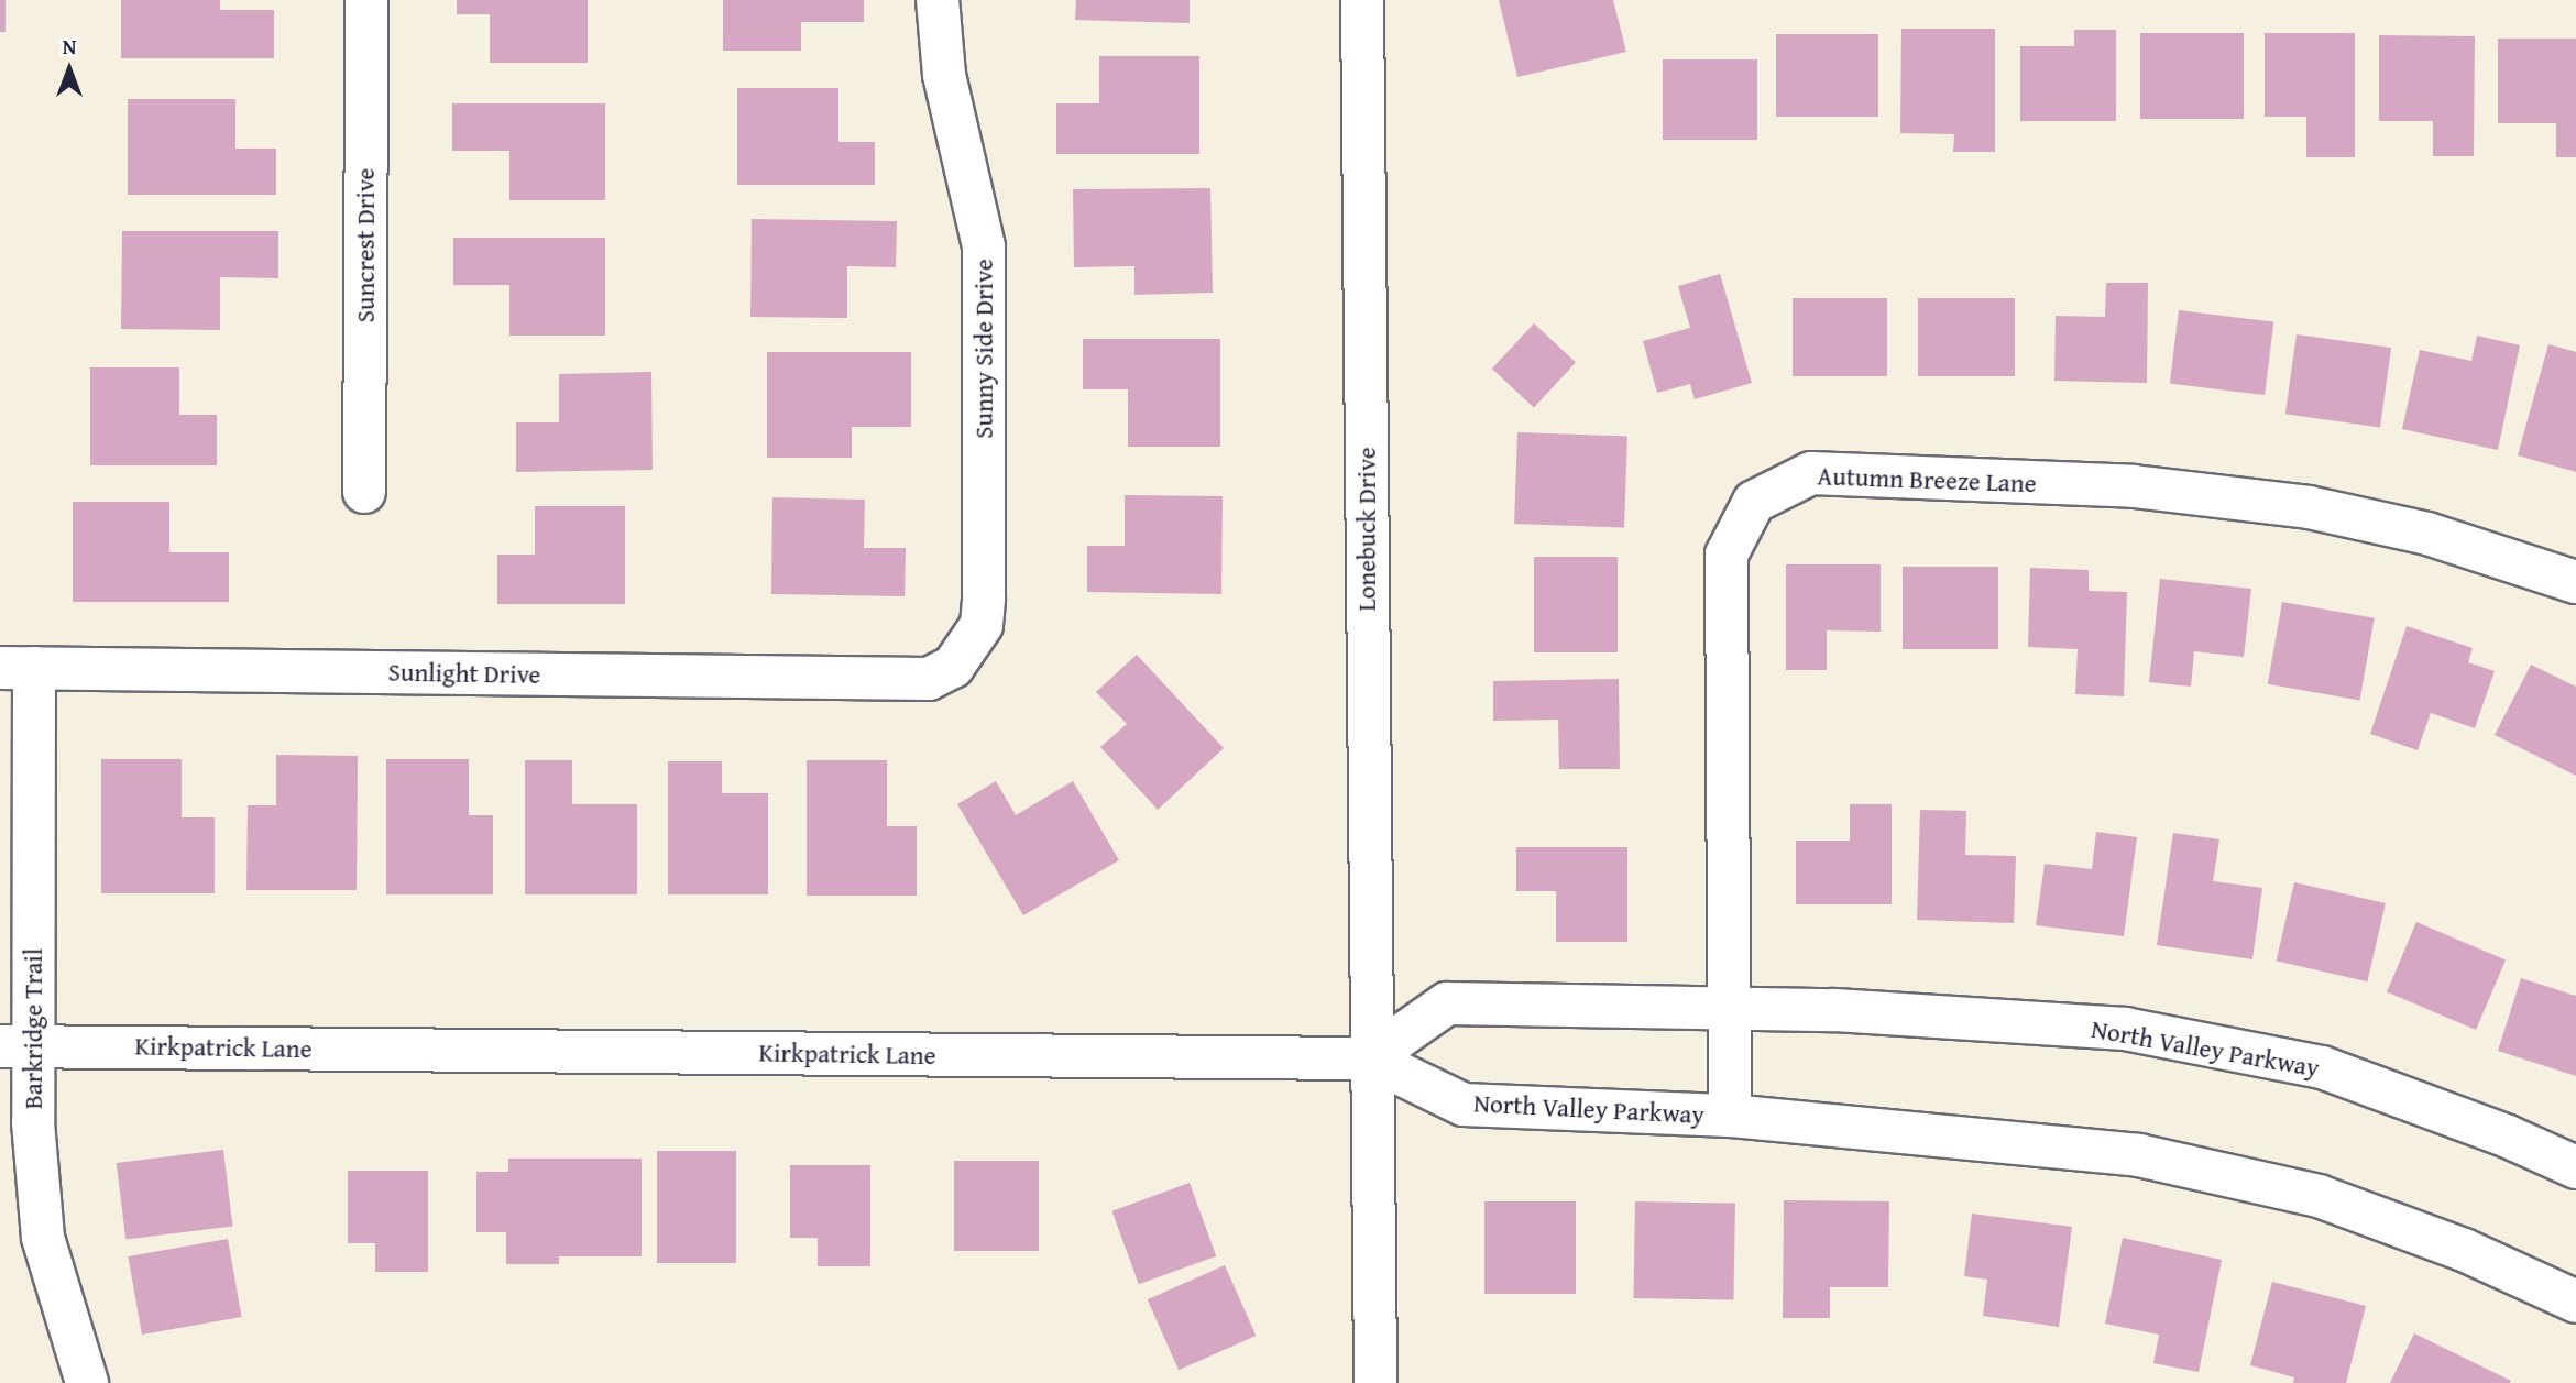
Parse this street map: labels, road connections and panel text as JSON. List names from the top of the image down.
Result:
{
  "streets": {
    "street": [
      "Suncrest Drive",
      "Sunny Side Drive",
      "Autumn Breeze Lane",
      "Lonebuck Drive",
      "Sunlight Drive",
      "Barkridge Trail",
      "Kirkpatrick Lane",
      "North Valley Parkway"
    ]
  },
  "crossings": [
    ["Sunny Side Drive", "Sunlight Drive"],
    ["Autumn Breeze Lane", "North Valley Parkway"],
    ["Lonebuck Drive", "Kirkpatrick Lane"],
    ["Lonebuck Drive", "North Valley Parkway"],
    ["Sunlight Drive", "Barkridge Trail"],
    ["Barkridge Trail", "Kirkpatrick Lane"],
    ["Kirkpatrick Lane", "North Valley Parkway"]
  ],
  "north": "top"
}
